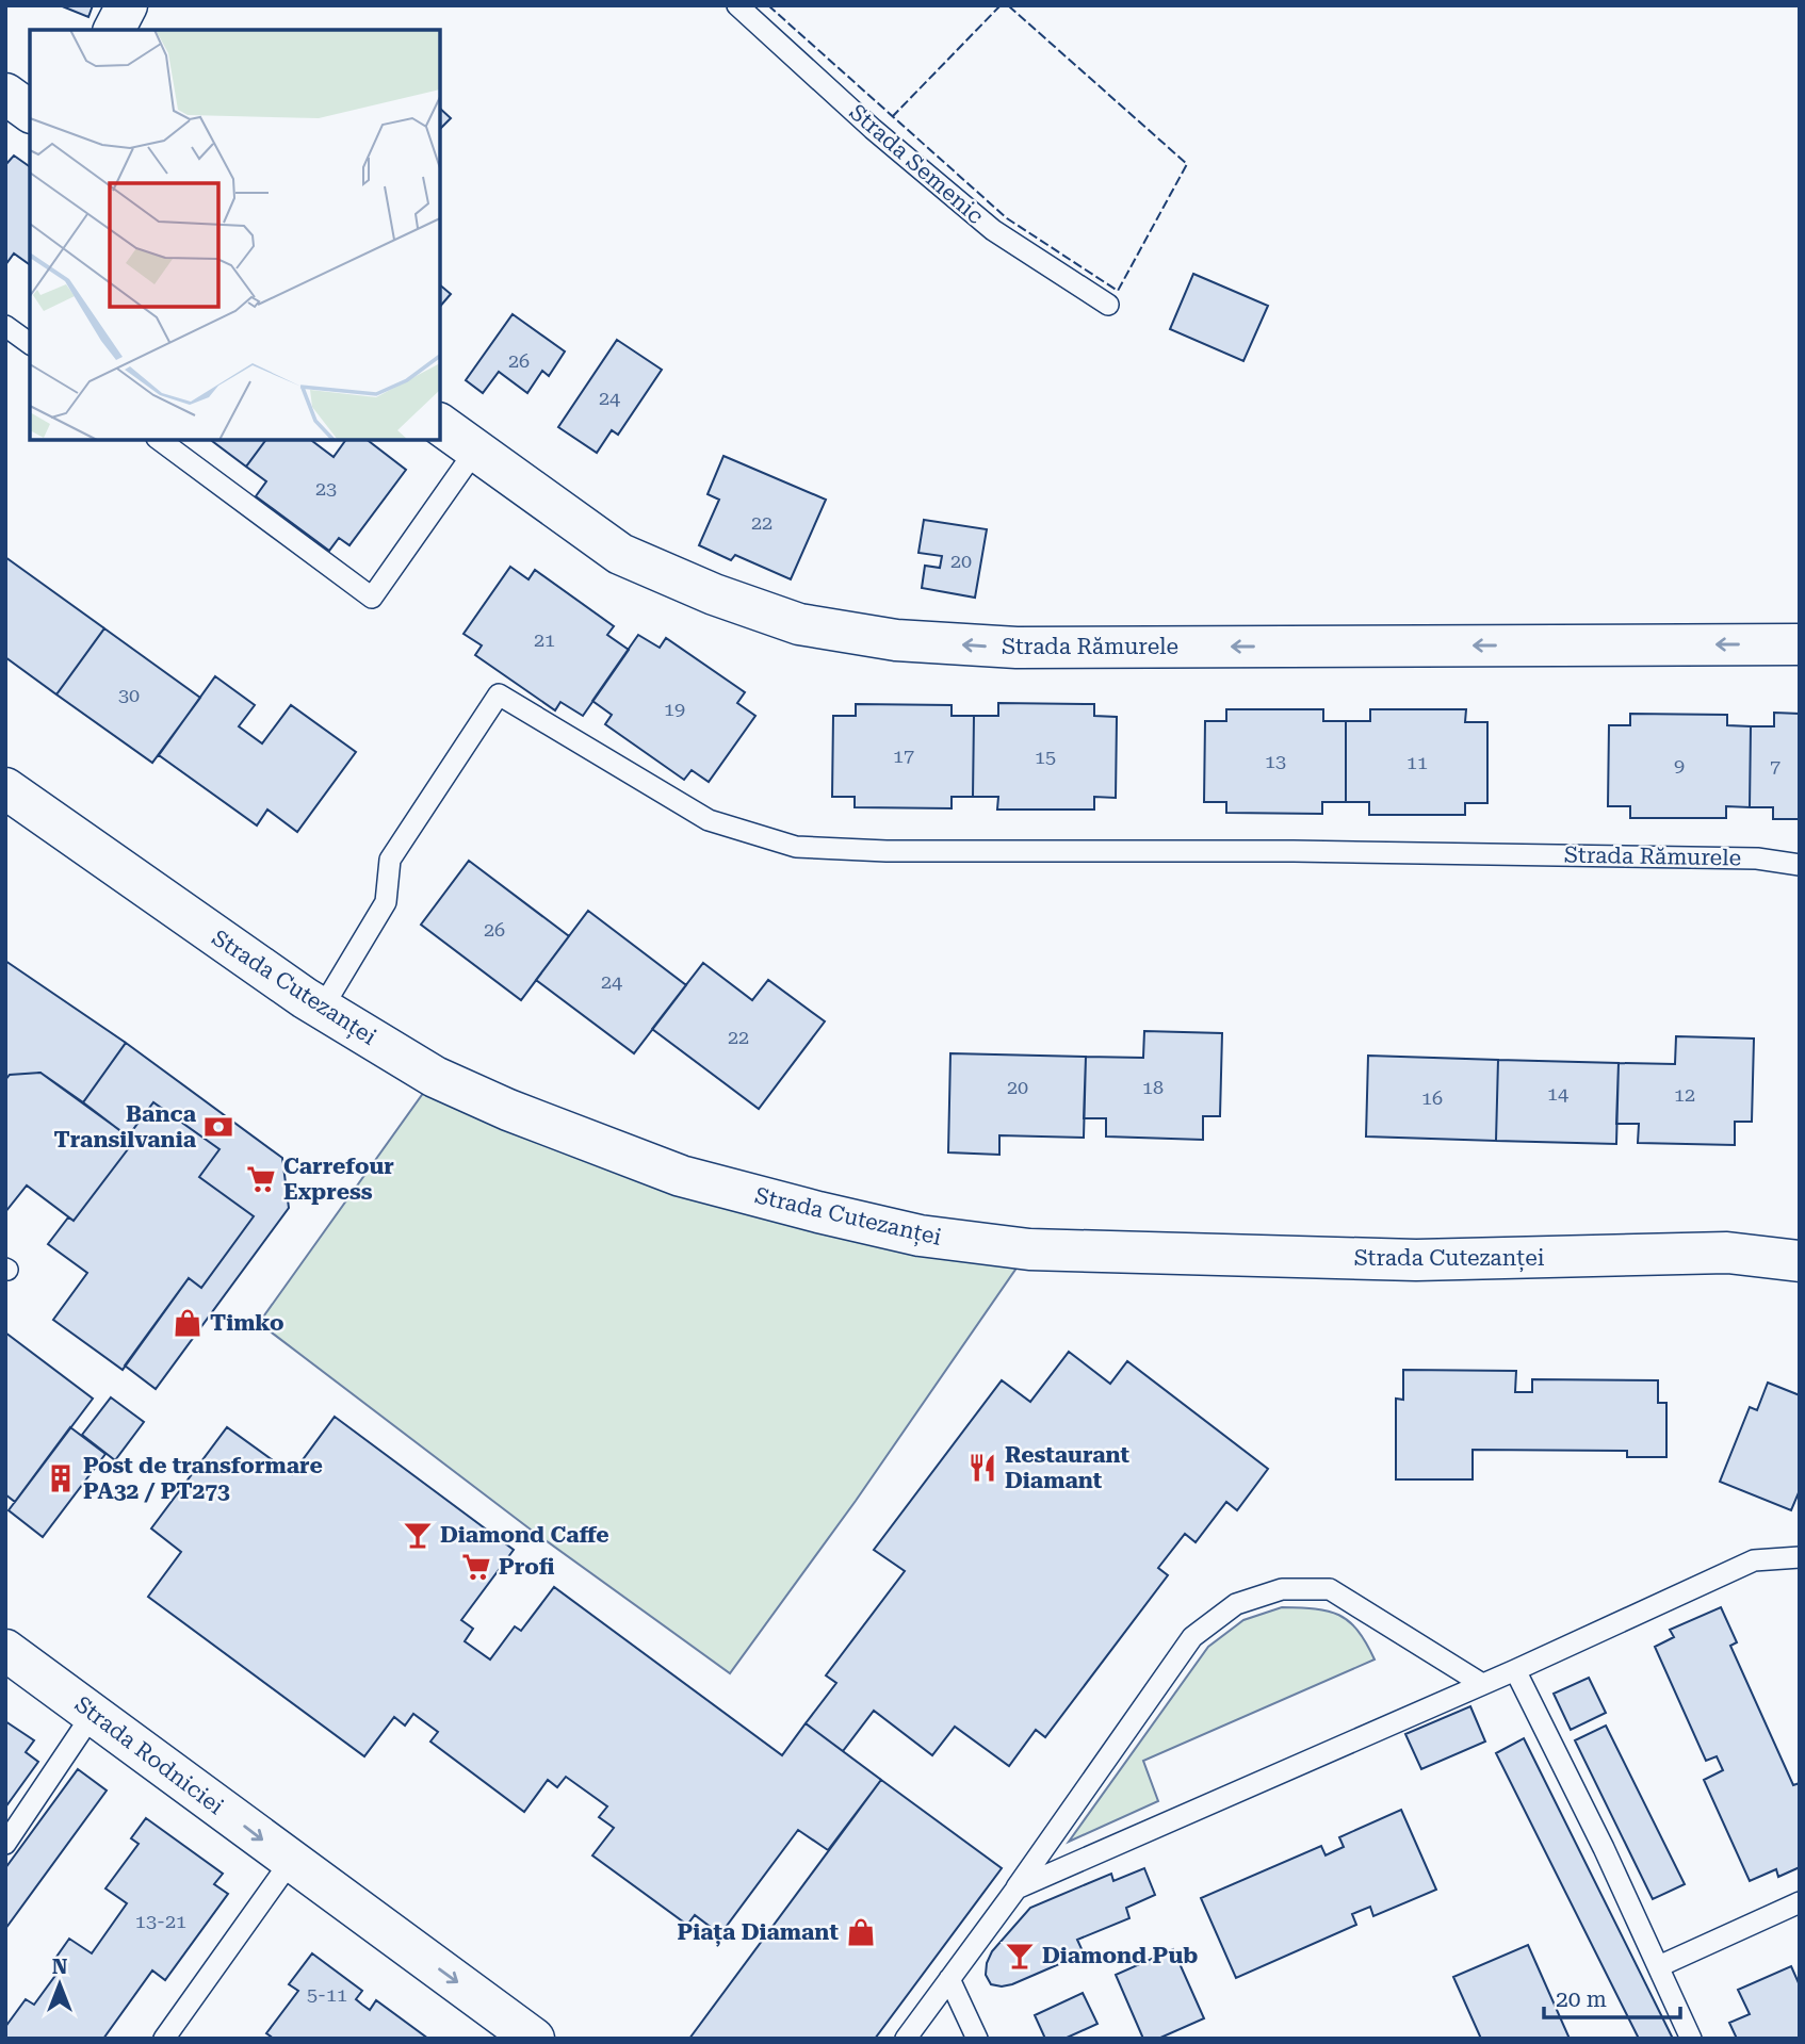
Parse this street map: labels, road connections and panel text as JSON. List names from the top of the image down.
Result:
{
  "streets": {
    "street": ["Strada Rămurele", "Strada Cutezanței", "Strada Rodniciei"],
    "lane": ["Strada Semenic"]
  },
  "crossings": [
    ["Strada Rămurele", "Strada Cutezanței"]
  ],
  "one_way": ["Strada Rămurele", "Strada Rodniciei"],
  "places": {
    "bank": ["Banca Transilvania"],
    "supermarket": ["Carrefour Express", "Profi"],
    "shop": ["Timko", "Piața Diamant"],
    "restaurant": ["Restaurant Diamant"],
    "building": ["Post de transformare PA32 / PT273"],
    "bar": ["Diamond Caffe", "Diamond Pub"]
  },
  "house_numbers": [
    "26",
    "24",
    "23",
    "22",
    "20",
    "21",
    "30",
    "19",
    "17",
    "15",
    "13",
    "11",
    "9",
    "7",
    "26",
    "24",
    "22",
    "20",
    "18",
    "14",
    "12",
    "16",
    "13-21",
    "5-11"
  ],
  "scale_bar": "20 m",
  "north": "top"
}
